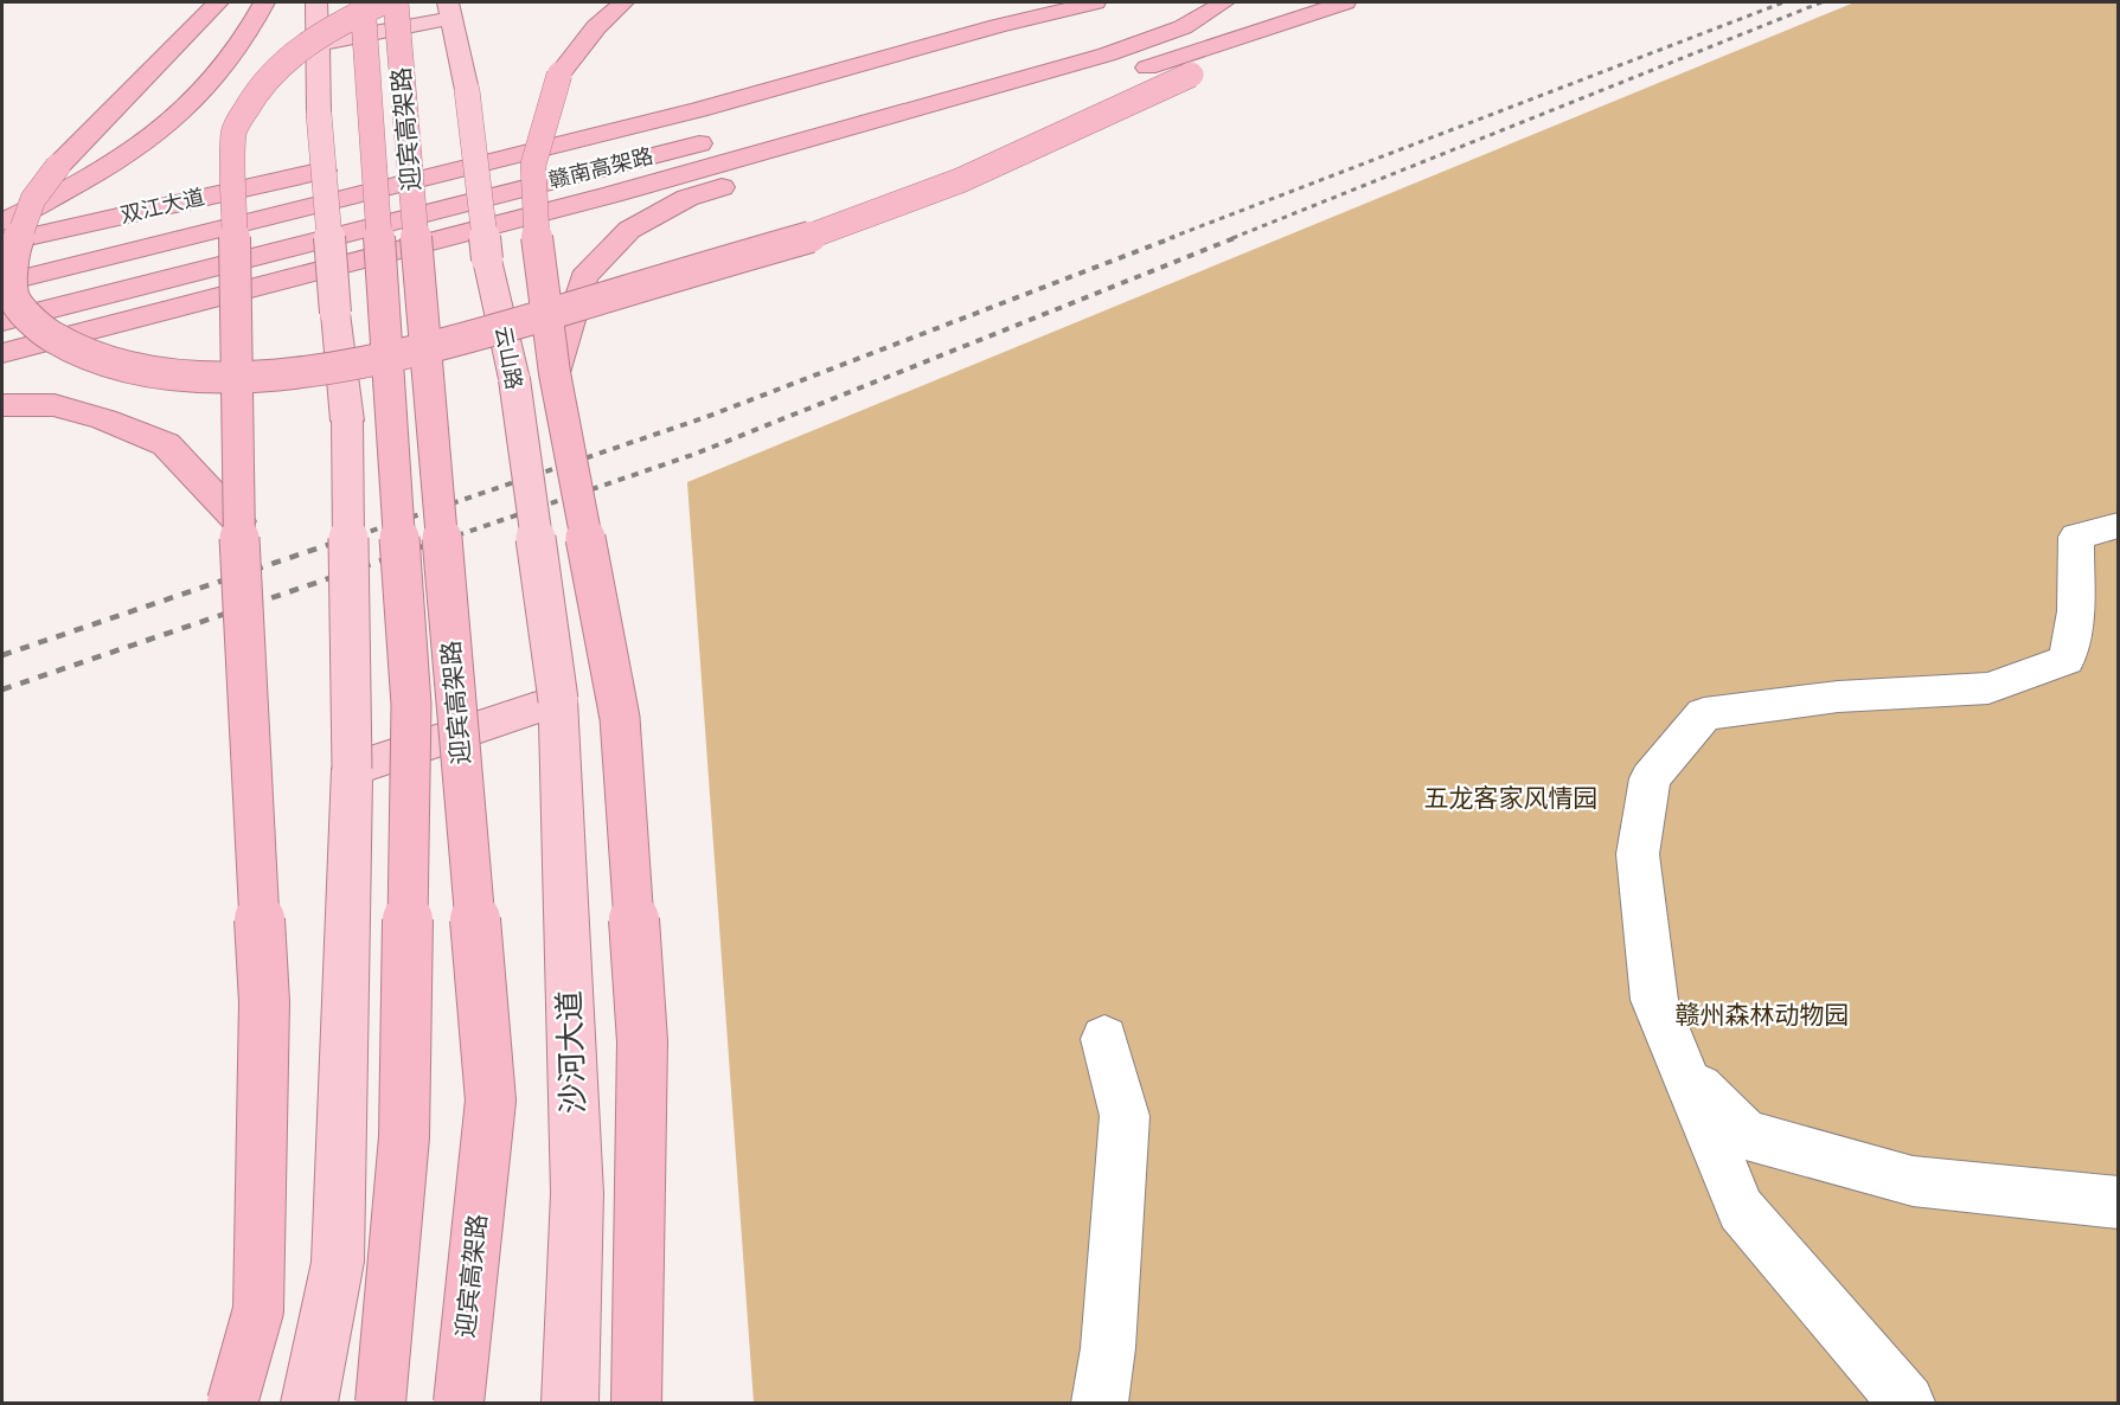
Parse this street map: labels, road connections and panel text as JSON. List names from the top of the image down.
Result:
{
  "streets": {
    "highway": ["迎宾高架路", "赣南高架路", "双江大道"],
    "main road": ["云山路", "沙河大道"]
  },
  "crossings": [
    ["云山路", "沙河大道"]
  ],
  "parks": ["五龙客家风情园", "赣州森林动物园"]
}
